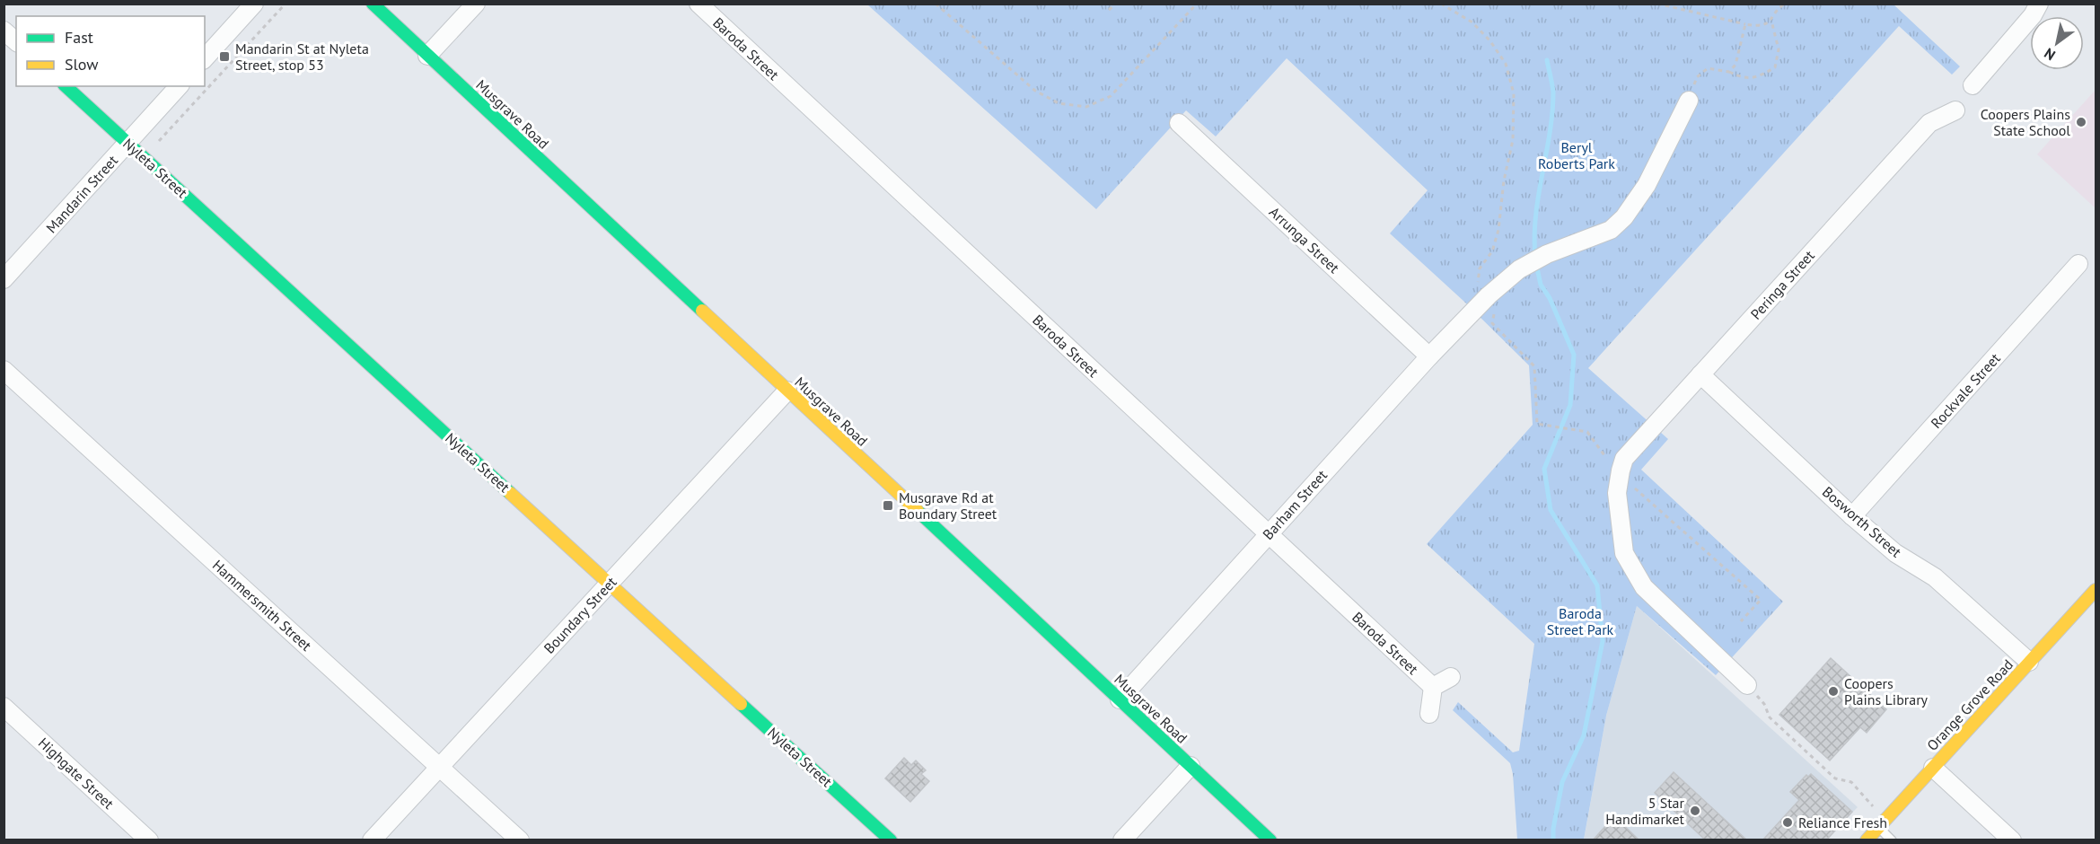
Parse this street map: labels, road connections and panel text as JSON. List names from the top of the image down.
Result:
{
  "streets": {
    "street": [
      "Baroda Street",
      "Musgrave Road",
      "Nyleta Street",
      "Mandarin Street",
      "Arrunga Street",
      "Peringa Street",
      "Rockvale Street",
      "Barham Street",
      "Bosworth Street",
      "Hammersmith Street",
      "Boundary Street",
      "Orange Grove Road",
      "Highgate Street"
    ]
  },
  "crossings": [
    ["Baroda Street", "Barham Street"],
    ["Musgrave Road", "Barham Street"],
    ["Musgrave Road", "Boundary Street"],
    ["Nyleta Street", "Mandarin Street"],
    ["Nyleta Street", "Boundary Street"],
    ["Arrunga Street", "Barham Street"],
    ["Peringa Street", "Bosworth Street"],
    ["Rockvale Street", "Bosworth Street"],
    ["Bosworth Street", "Orange Grove Road"],
    ["Hammersmith Street", "Boundary Street"]
  ],
  "parks": ["Beryl Roberts Park", "Baroda Street Park"],
  "places": {
    "transit": ["Mandarin St at Nyleta Street, stop 53", "Musgrave Rd at Boundary Street"],
    "other": [
      "Coopers Plains State School",
      "Coopers Plains Library",
      "5 Star Handimarket",
      "Reliance Fresh"
    ]
  },
  "legend": ["Fast", "Slow"],
  "north": "bottom left"
}
